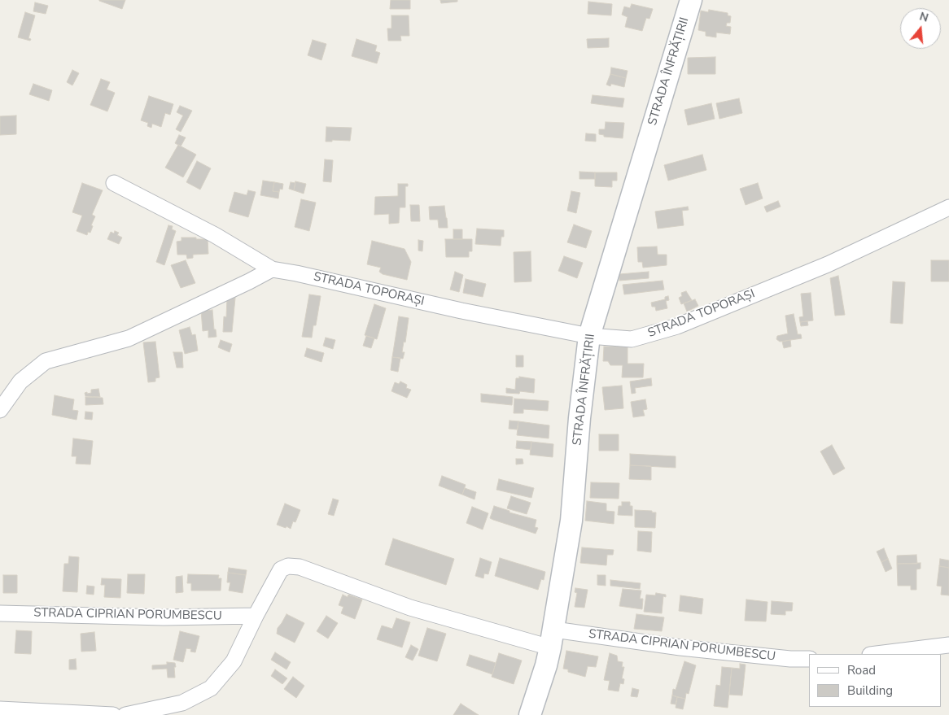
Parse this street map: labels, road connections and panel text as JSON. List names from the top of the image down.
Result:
{
  "streets": {
    "main road": ["STRADA ÎNFRĂȚIRII"],
    "street": ["STRADA TOPORAȘI", "STRADA CIPRIAN PORUMBESCU"]
  },
  "crossings": [
    ["STRADA ÎNFRĂȚIRII", "STRADA TOPORAȘI"],
    ["STRADA ÎNFRĂȚIRII", "STRADA CIPRIAN PORUMBESCU"]
  ],
  "legend": ["Road", "Building"],
  "north": "top"
}
